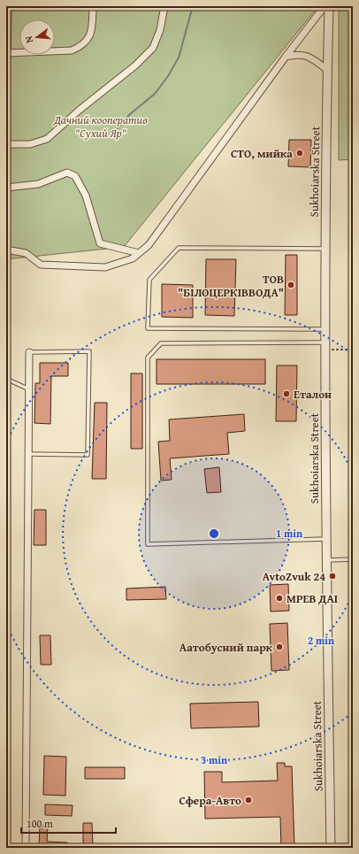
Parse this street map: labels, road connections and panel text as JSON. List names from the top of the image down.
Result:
{
  "streets": {
    "street": ["Sukhoiarska Street"]
  },
  "parks": ["Дачний кооператив \"Сухий Яр\""],
  "places": [
    "СТО, мийка",
    "ТОВ \"БІЛОЦЕРКІВВОДА\"",
    "Еталон",
    "AvtoZvuk 24",
    "МРЕВ ДАІ",
    "Аатобусний парк",
    "Сфера-Авто"
  ],
  "scale_bar": "100 m",
  "north": "left",
  "rings": ["1 min", "2 min", "3 min"]
}
